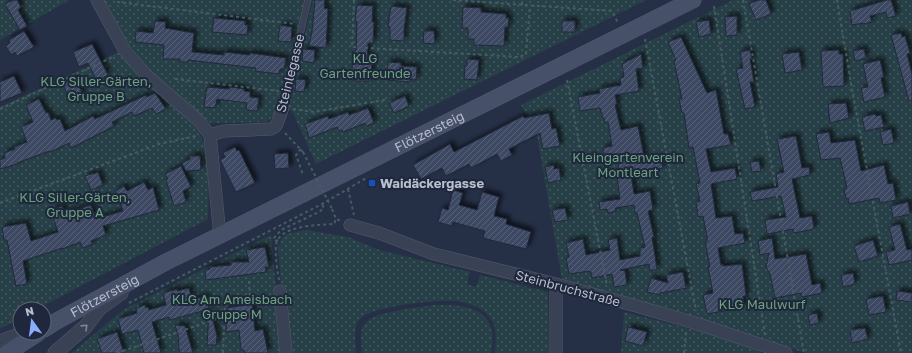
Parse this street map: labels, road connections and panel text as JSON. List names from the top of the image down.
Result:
{
  "streets": {
    "main road": ["Flötzersteig"],
    "street": ["Steinlegasse", "Steinbruchstraße"]
  },
  "parks": [
    "KLG Gartenfreunde",
    "KLG Siller-Gärten, Gruppe B",
    "Kleingartenverein Montleart",
    "KLG Siller-Gärten, Gruppe A",
    "KLG Am Ameisbach Gruppe M",
    "KLG Maulwurf"
  ],
  "places": {
    "transit": ["Waidäckergasse"]
  },
  "north": "top"
}
